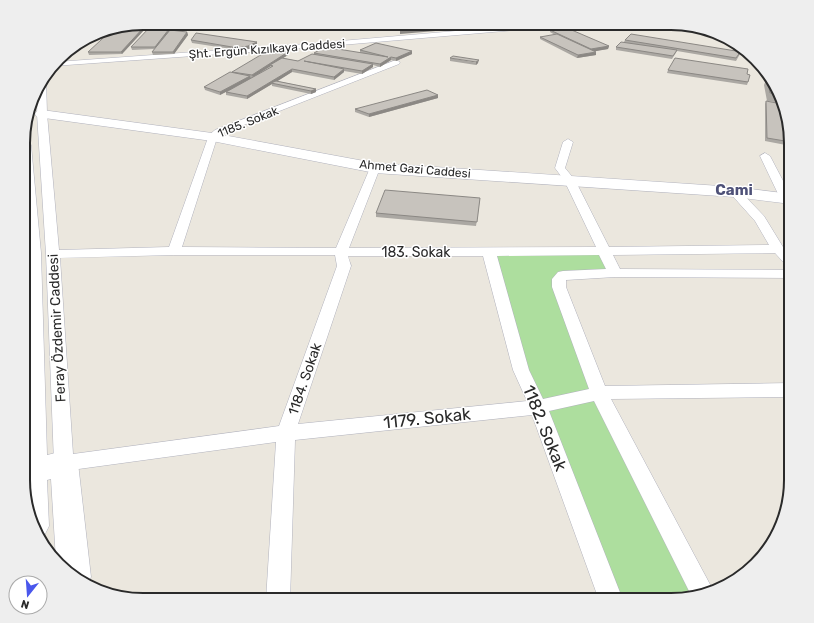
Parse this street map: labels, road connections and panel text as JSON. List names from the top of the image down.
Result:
{
  "streets": {
    "street": [
      "Şht. Ergün Kızılkaya Caddesi",
      "1185. Sokak",
      "Ahmet Gazi Caddesi",
      "183. Sokak",
      "Feray Özdemir Caddesi",
      "1184. Sokak",
      "1179. Sokak",
      "1182. Sokak"
    ]
  },
  "crossings": [
    ["1185. Sokak", "Ahmet Gazi Caddesi"],
    ["1185. Sokak", "183. Sokak"],
    ["Ahmet Gazi Caddesi", "Feray Özdemir Caddesi"],
    ["Ahmet Gazi Caddesi", "1184. Sokak"],
    ["183. Sokak", "Feray Özdemir Caddesi"],
    ["183. Sokak", "1184. Sokak"],
    ["183. Sokak", "1182. Sokak"],
    ["Feray Özdemir Caddesi", "1179. Sokak"],
    ["1184. Sokak", "1179. Sokak"],
    ["1179. Sokak", "1182. Sokak"]
  ],
  "districts": ["Cami"],
  "north": "bottom"
}
